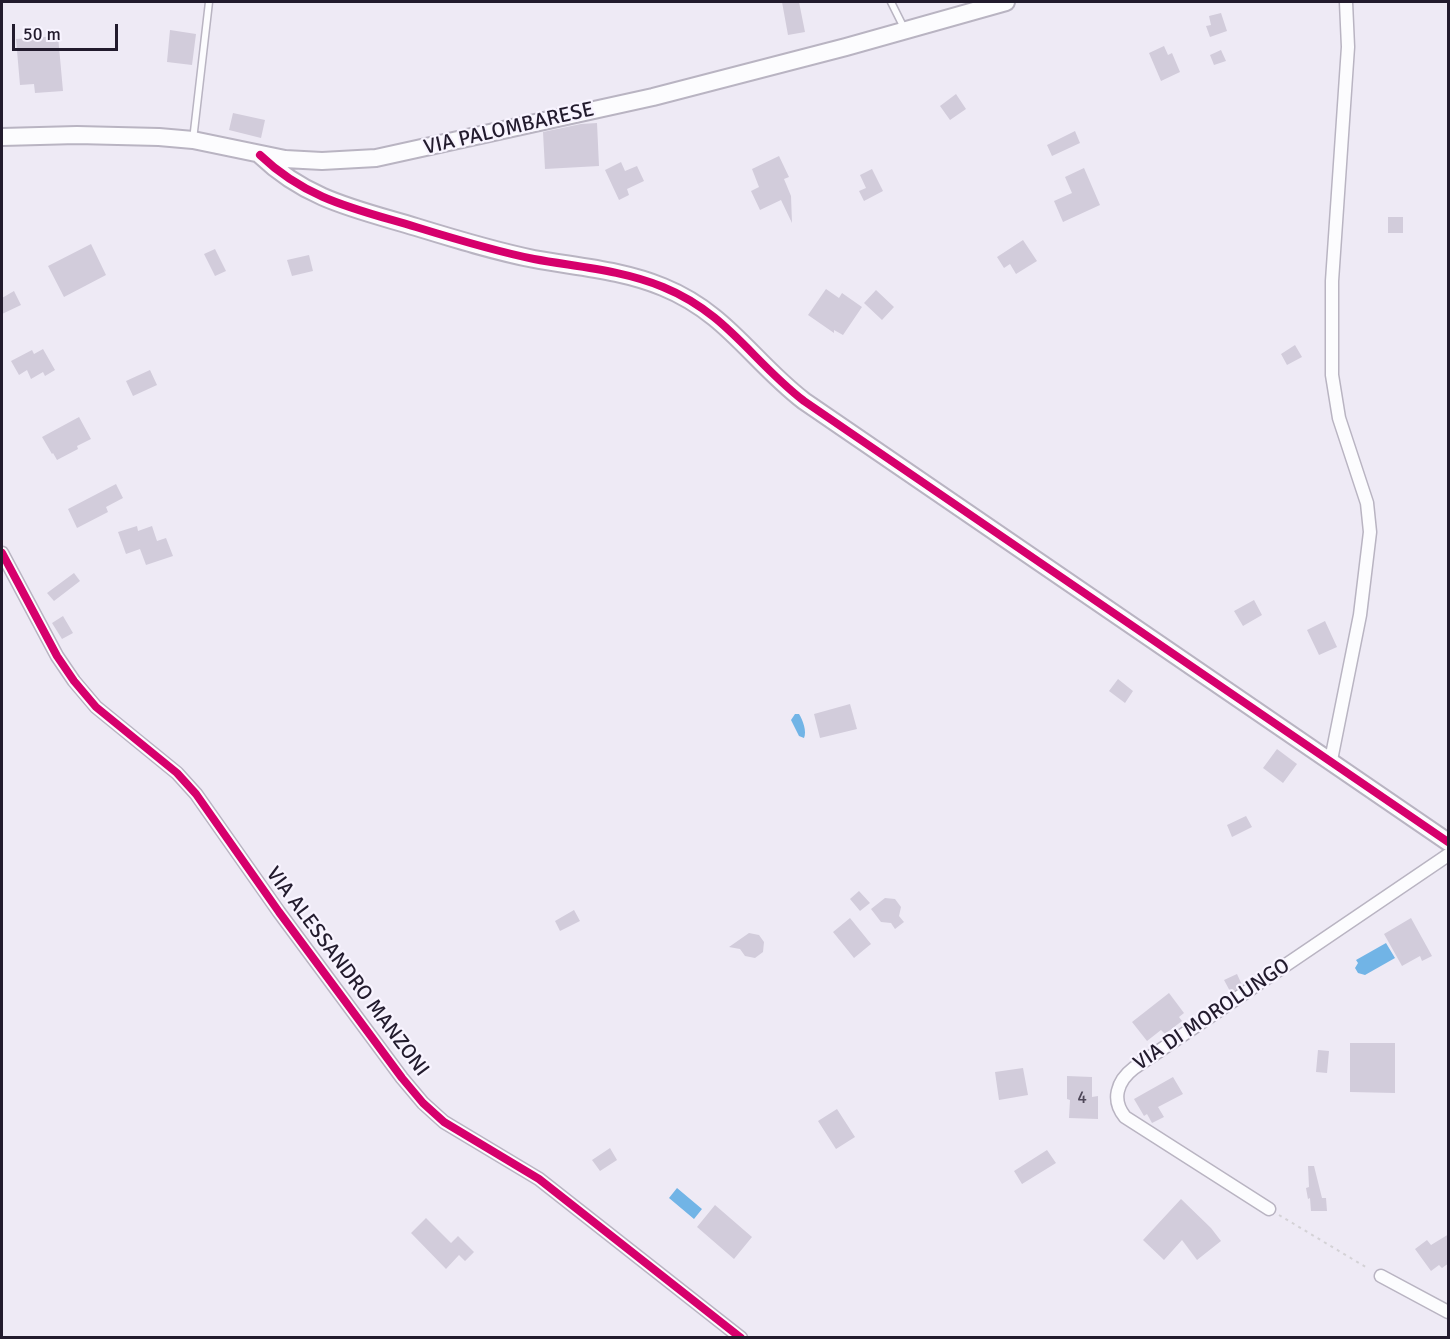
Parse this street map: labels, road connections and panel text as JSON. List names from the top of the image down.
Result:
{
  "streets": {
    "street": ["VIA PALOMBARESE", "VIA ALESSANDRO MANZONI", "VIA DI MOROLUNGO"]
  },
  "house_numbers": ["4"],
  "scale_bar": "50 m"
}
